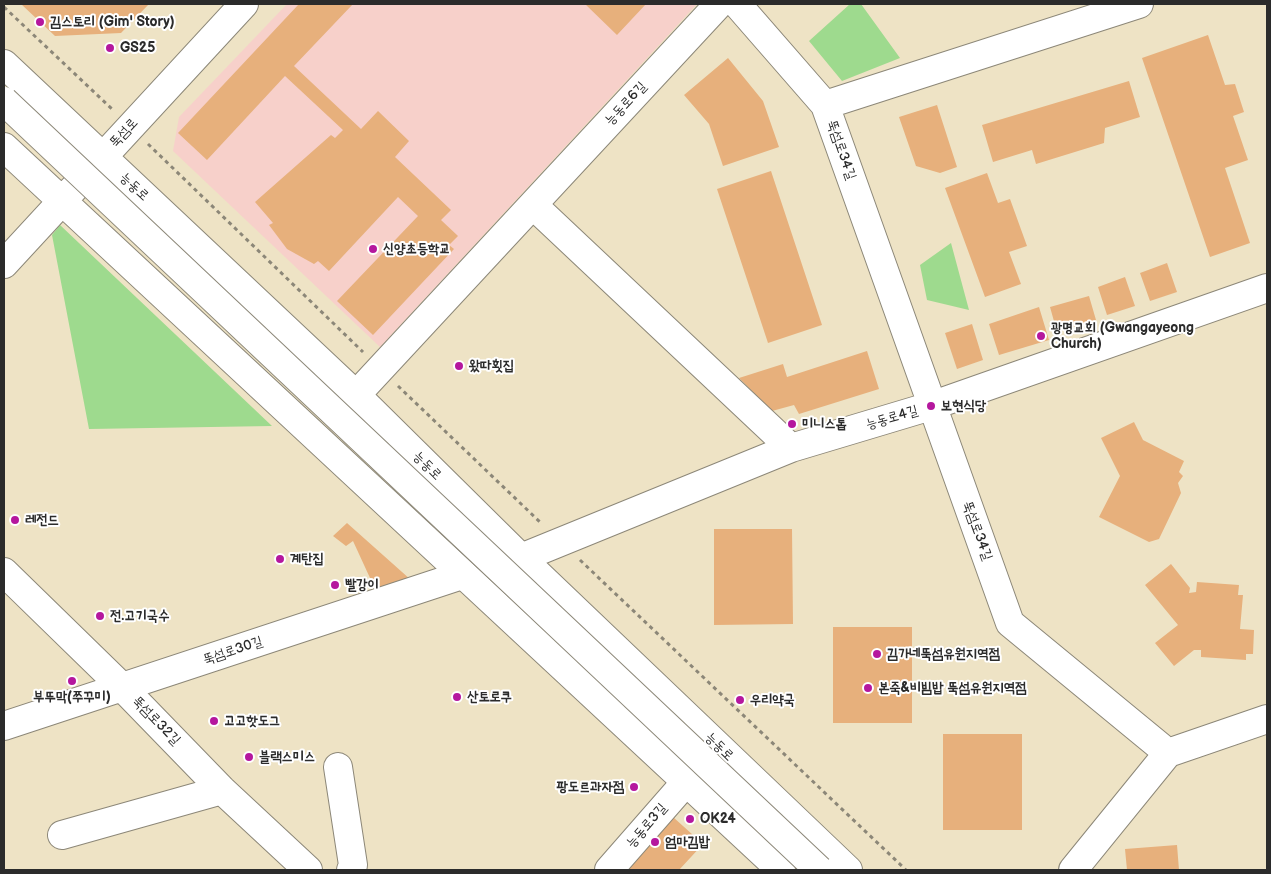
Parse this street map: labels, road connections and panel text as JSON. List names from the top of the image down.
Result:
{
  "streets": {
    "main road": [
      "능동로6길",
      "뚝섬로",
      "뚝섬로34길",
      "능동로",
      "능동로4길",
      "뚝섬로30길",
      "뚝섬로32길",
      "능동로3길"
    ]
  },
  "crossings": [
    ["능동로6길", "능동로"],
    ["뚝섬로", "능동로"],
    ["뚝섬로34길", "능동로4길"],
    ["능동로", "능동로4길"],
    ["뚝섬로30길", "뚝섬로32길"]
  ],
  "places": [
    "김스토리 (Gim' Story)",
    "GS25",
    "신양초등학교",
    "광명교회 (Gwangayeong Church)",
    "왔따횟집",
    "보현식당",
    "미니스톱",
    "레전드",
    "계탄집",
    "빨강이",
    "전.고기국수",
    "김가네뚝섬유원지역점",
    "부뚜막(쭈꾸미)",
    "본죽&비빔밥 뚝섬유원지역점",
    "산토로쿠",
    "우리약국",
    "고고핫도그",
    "블랙스미스",
    "팡도르과자점",
    "OK24",
    "엄마김밥"
  ]
}
